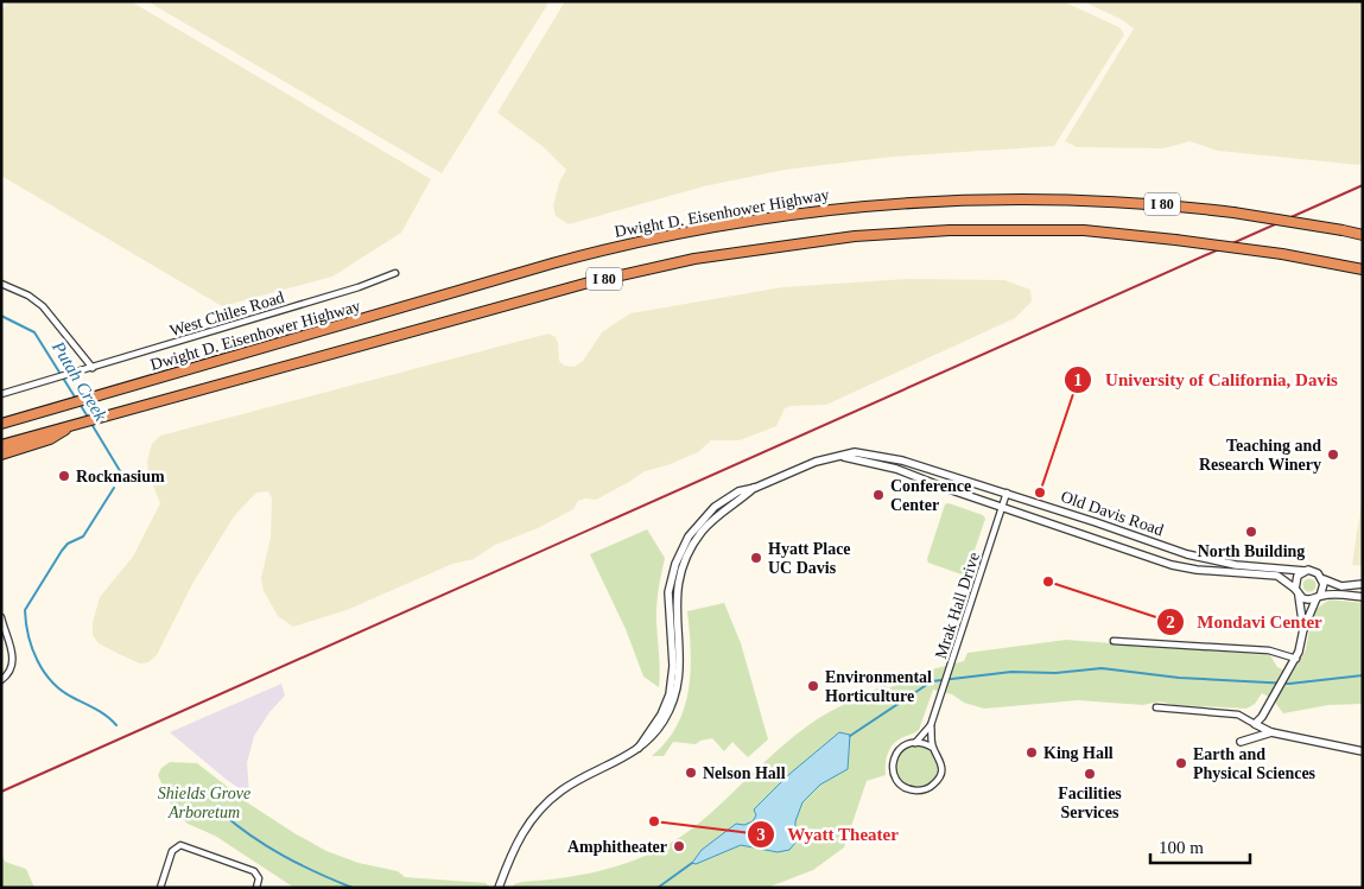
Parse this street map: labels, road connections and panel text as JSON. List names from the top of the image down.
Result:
{
  "streets": {
    "highway": ["I 80", "Dwight D. Eisenhower Highway"],
    "street": ["West Chiles Road", "Old Davis Road", "Mrak Hall Drive"]
  },
  "crossings": [
    ["Old Davis Road", "Mrak Hall Drive"]
  ],
  "water": ["Putah Creek"],
  "parks": ["Shields Grove Arboretum"],
  "places": [
    "Teaching and Research Winery",
    "Rocknasium",
    "University of California, Davis",
    "Conference Center",
    "North Building",
    "Hyatt Place UC Davis",
    "Mondavi Center",
    "Environmental Horticulture",
    "King Hall",
    "Earth and Physical Sciences",
    "Nelson Hall",
    "Facilities Services",
    "Wyatt Theater",
    "Amphitheater"
  ],
  "scale_bar": "100 m"
}
